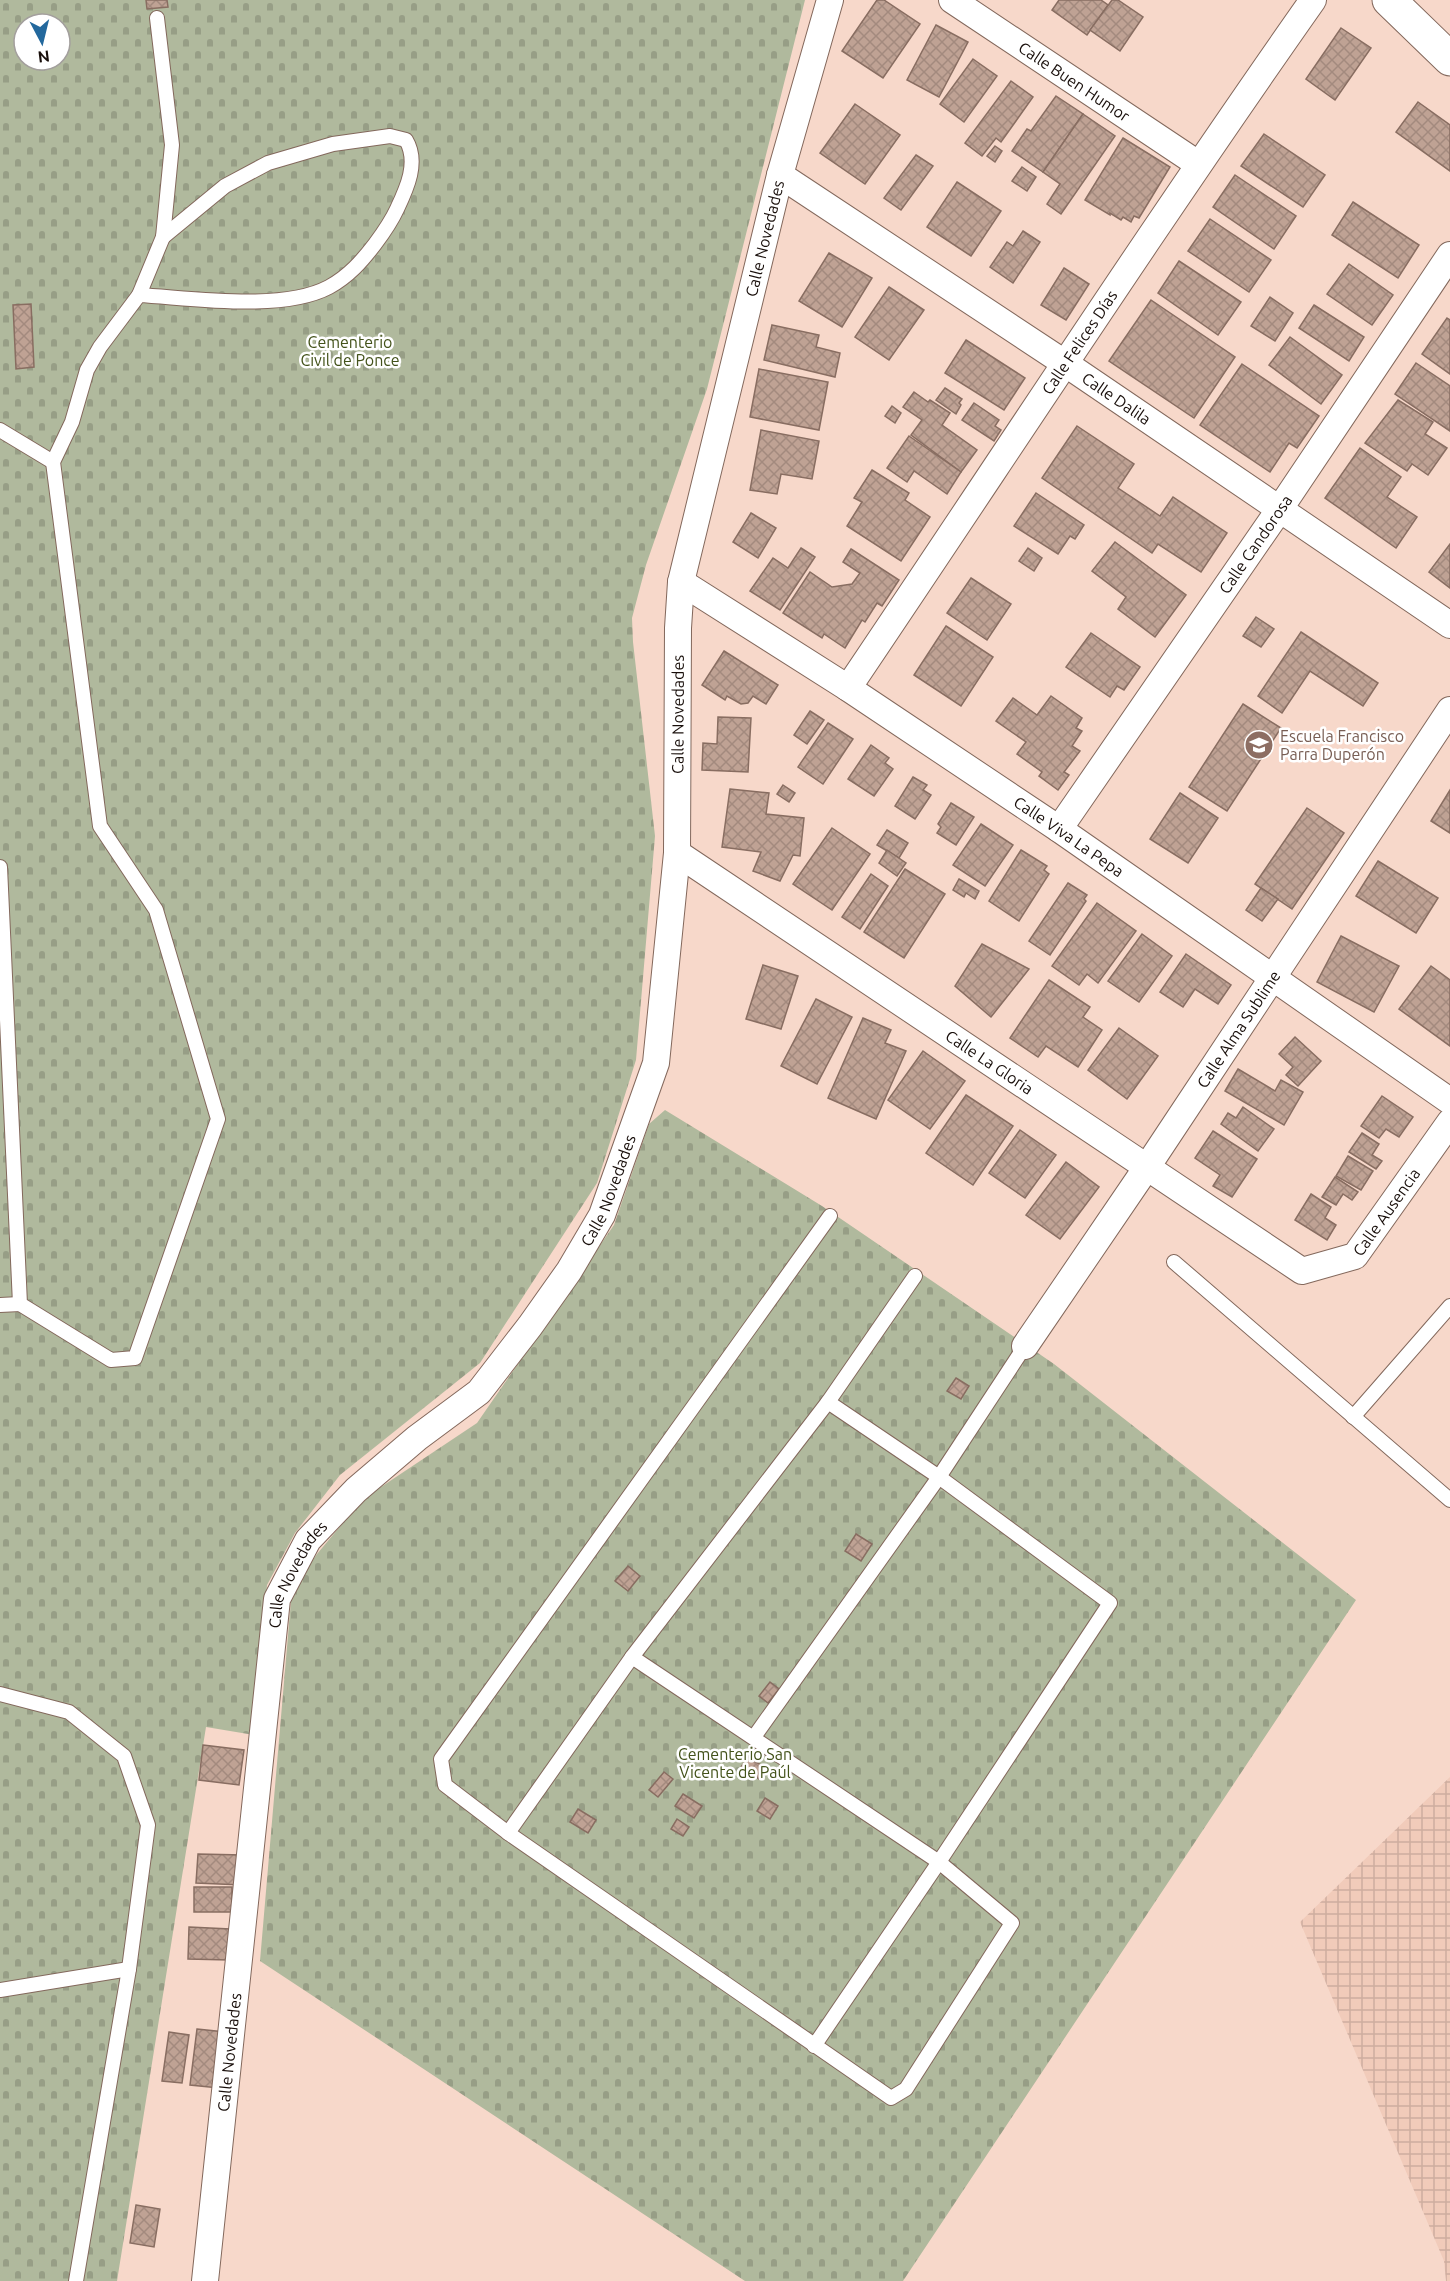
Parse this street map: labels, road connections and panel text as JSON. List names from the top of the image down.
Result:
{
  "streets": {
    "street": [
      "Calle Buen Humor",
      "Calle Novedades",
      "Calle Felices Días",
      "Calle Dalila",
      "Calle Candorosa",
      "Calle Viva La Pepa",
      "Calle Alma Sublime",
      "Calle La Gloria",
      "Calle Ausencia"
    ]
  },
  "crossings": [
    ["Calle Buen Humor", "Calle Felices Días"],
    ["Calle Novedades", "Calle Dalila"],
    ["Calle Novedades", "Calle Viva La Pepa"],
    ["Calle Novedades", "Calle La Gloria"],
    ["Calle Felices Días", "Calle Dalila"],
    ["Calle Felices Días", "Calle Viva La Pepa"],
    ["Calle Dalila", "Calle Candorosa"],
    ["Calle Candorosa", "Calle Viva La Pepa"],
    ["Calle Viva La Pepa", "Calle Alma Sublime"],
    ["Calle Alma Sublime", "Calle La Gloria"],
    ["Calle La Gloria", "Calle Ausencia"]
  ],
  "parks": ["Cementerio Civil de Ponce", "Cementerio San Vicente de Paúl"],
  "places": {
    "school or university": ["Escuela Francisco Parra Duperón"]
  },
  "north": "bottom"
}
